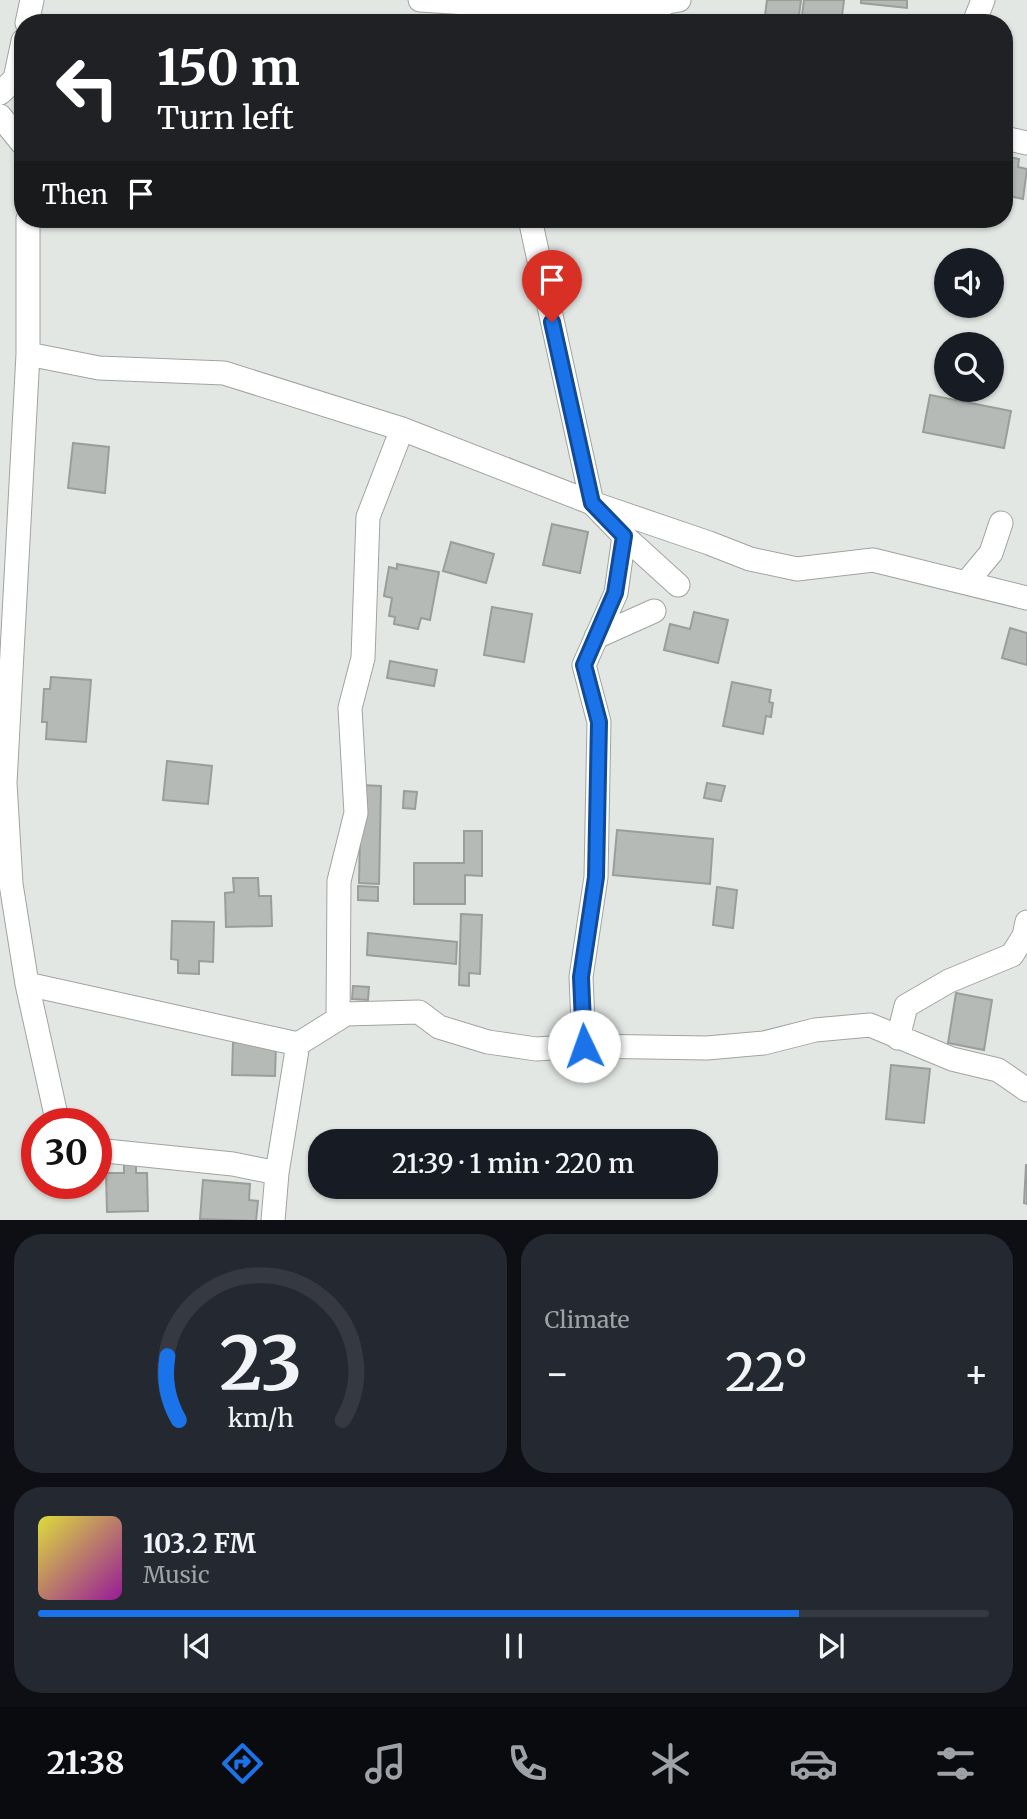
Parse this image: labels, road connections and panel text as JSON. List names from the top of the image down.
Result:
{
  "page": {
    "turn": ["150 m", "Turn left"],
    "then": "Then",
    "limit": "30",
    "trip": "21:39 · 1 min · 220 m",
    "tile": "Climate",
    "heat": ["−", "22°", "+"],
    "song": ["103.2 FM", "Music"],
    "tabs": "21:38",
    "gauge": ["23", "km/h"]
  }
}
